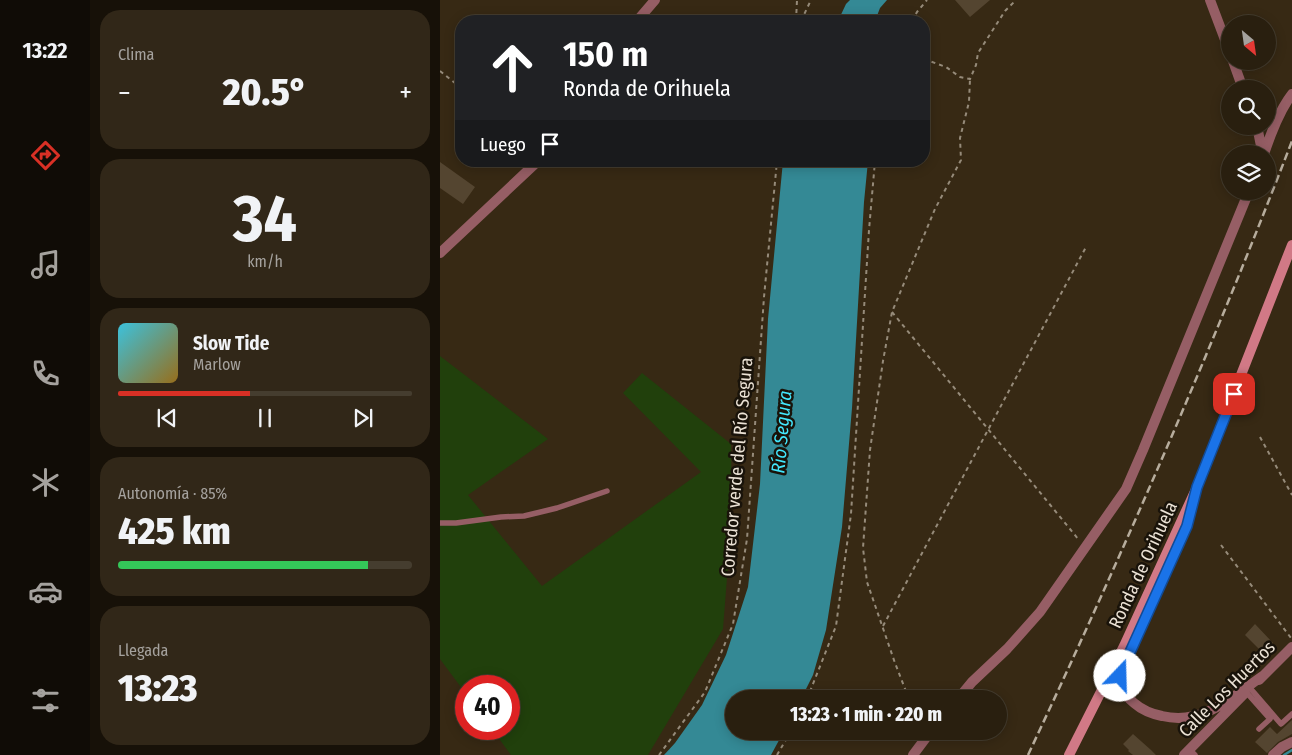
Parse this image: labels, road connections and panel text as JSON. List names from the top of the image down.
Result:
{
  "streets": {
    "main road": ["Ronda de Orihuela"],
    "street": ["Calle Los Huertos"],
    "path": ["Corredor verde del Río Segura"]
  },
  "water": ["Río Segura"],
  "north": "bottom right",
  "page": {
    "tabs": "13:22",
    "tile": [
      "Clima",
      ["34", "km/h"],
      ["Autonomía · 85%", "425 km"],
      ["Llegada", "13:23"]
    ],
    "turn": ["150 m", "Ronda de Orihuela"],
    "heat": ["−", "20.5°", "+"],
    "then": "Luego",
    "song": ["Slow Tide", "Marlow"],
    "limit": "40",
    "trip": "13:23 · 1 min · 220 m"
  }
}
